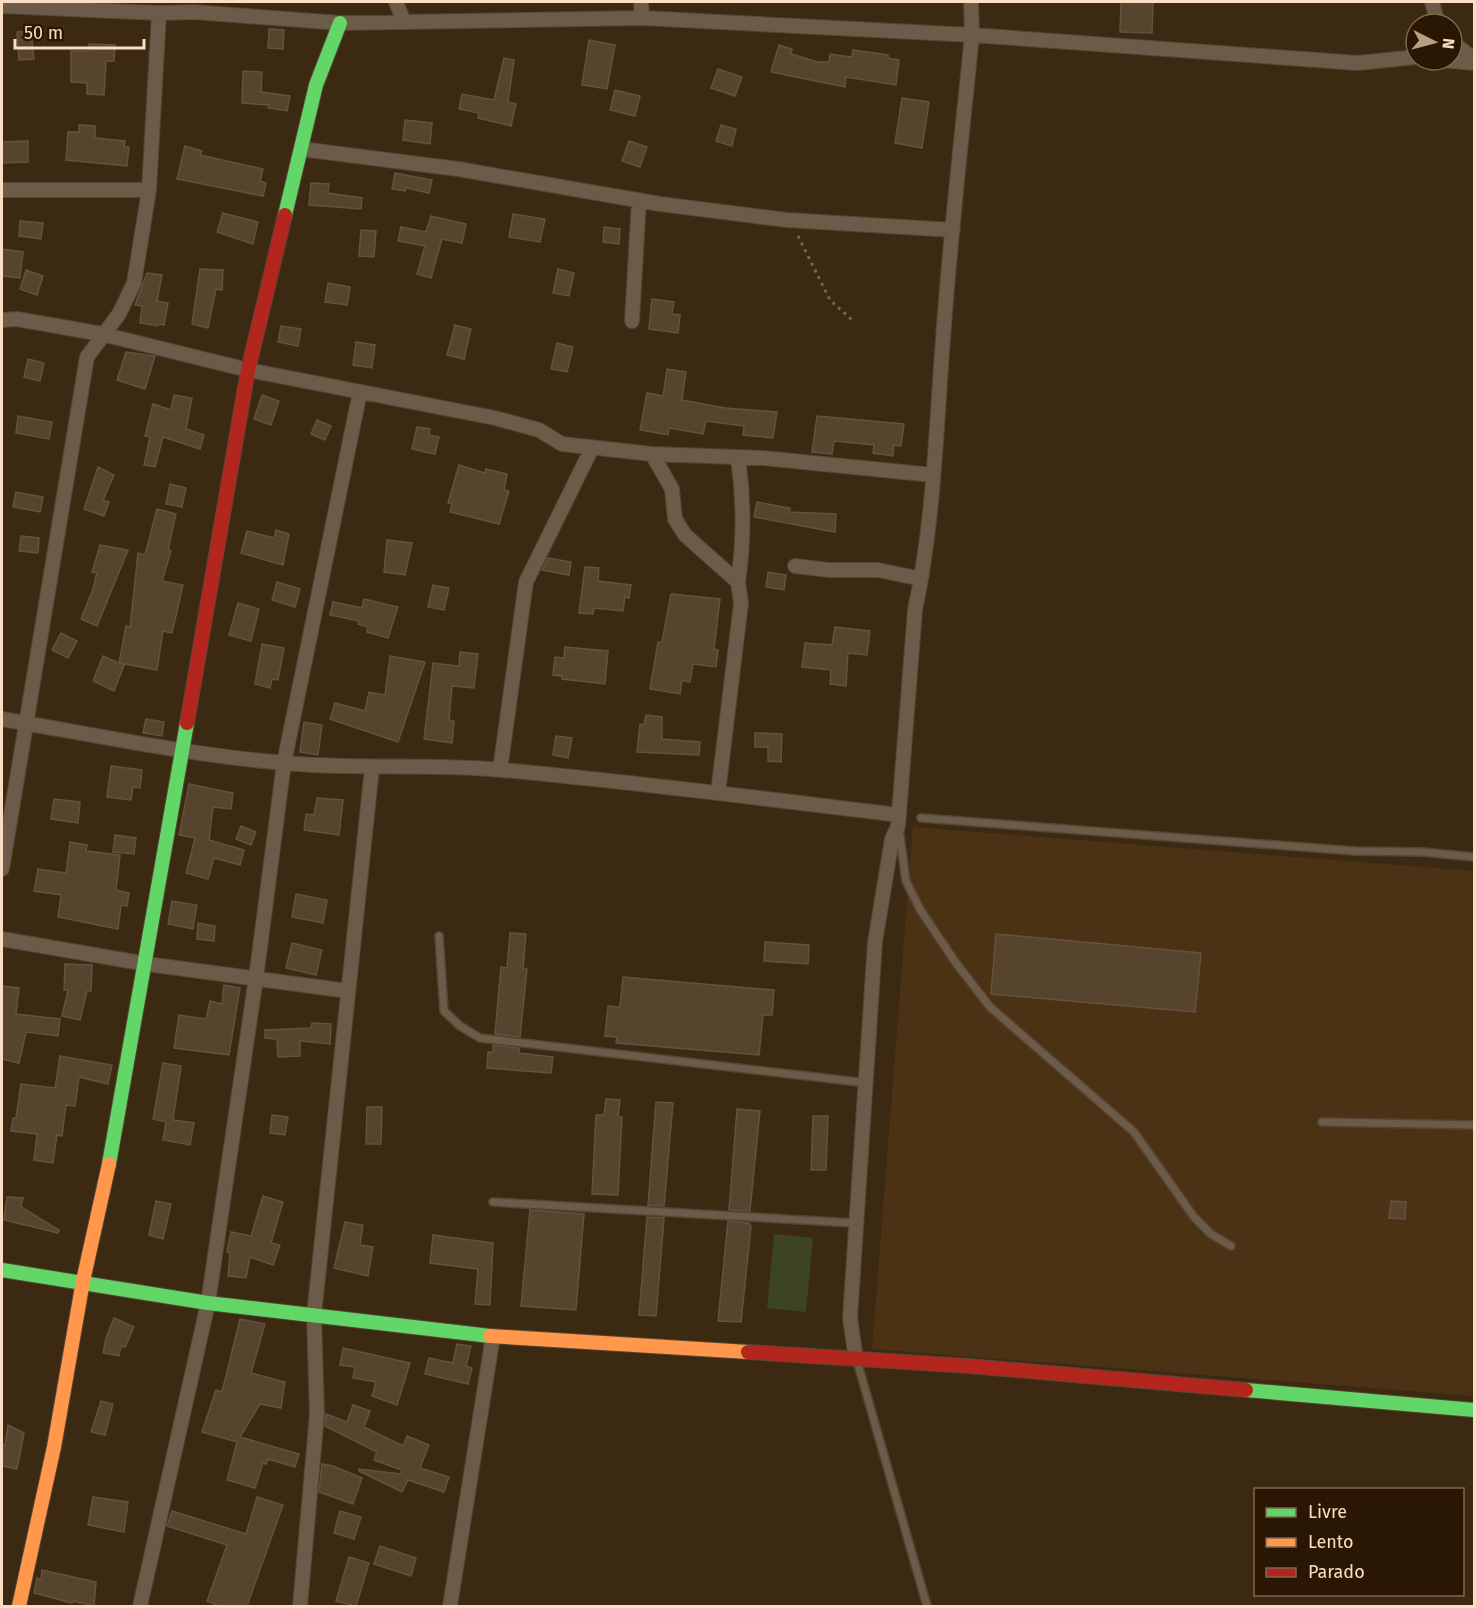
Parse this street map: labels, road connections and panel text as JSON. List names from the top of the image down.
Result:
{
  "legend": ["Livre", "Lento", "Parado"],
  "scale_bar": "50 m",
  "north": "right"
}
